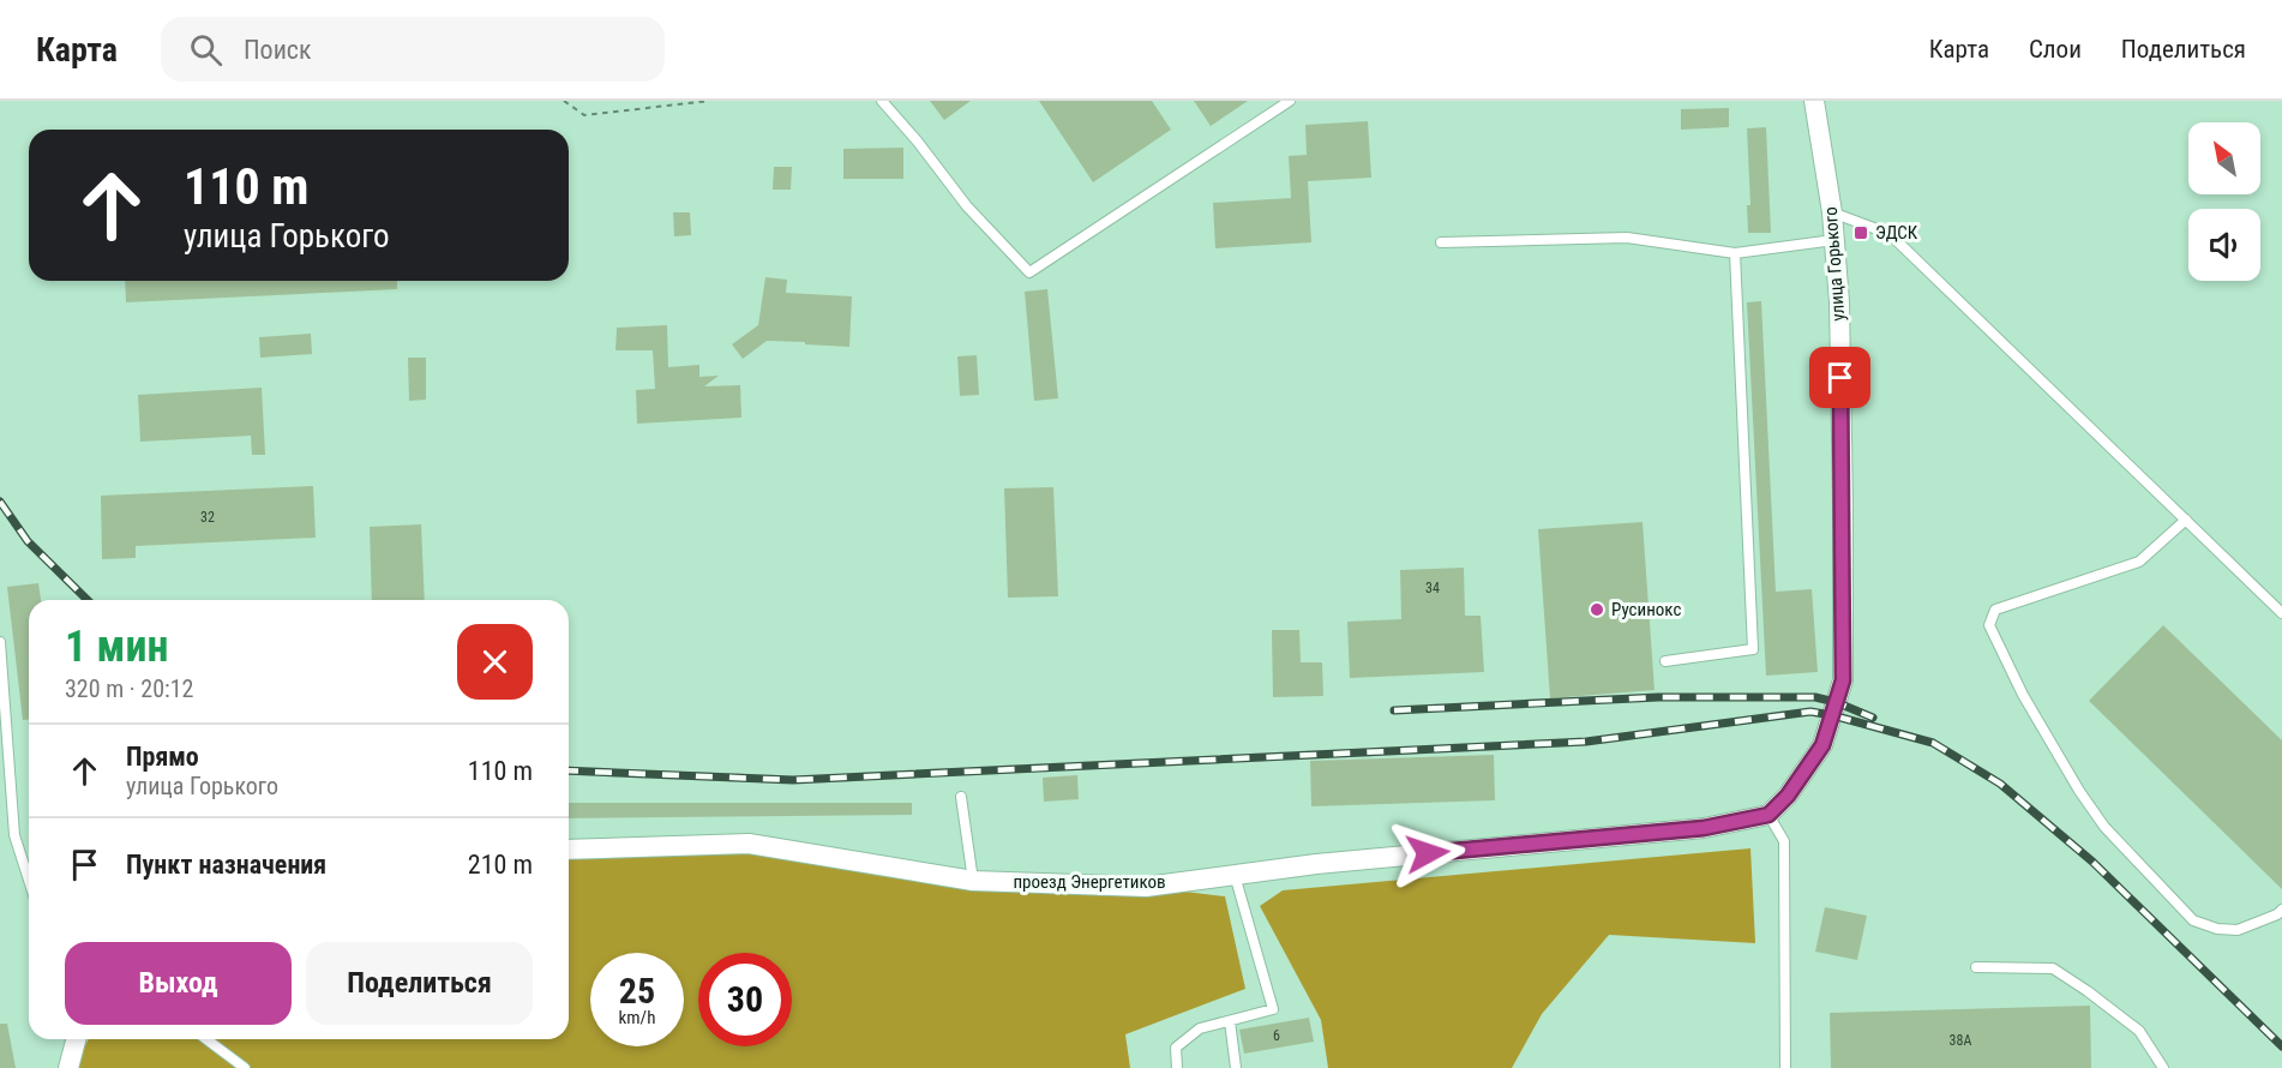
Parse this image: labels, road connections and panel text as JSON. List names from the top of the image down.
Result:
{
  "streets": {
    "street": ["улица Горького", "проезд Энергетиков"]
  },
  "crossings": [
    ["улица Горького", "проезд Энергетиков"]
  ],
  "places": {
    "transit": ["ЭДСК"],
    "other": ["Русинокс"]
  },
  "house_numbers": [
    "32",
    "34",
    "6",
    "38А"
  ],
  "north": "top left",
  "page": {
    "header": "Карта",
    "search": "Поиск",
    "nav": ["Карта", "Слои", "Поделиться"],
    "turn": ["110 m", "улица Горького"],
    "heading": ["1 мин", "320 m · 20:12"],
    "list": [
      {
        "name": "Прямо",
        "note": "улица Горького",
        "value": "110 m"
      },
      {
        "name": "Пункт назначения",
        "value": "210 m"
      }
    ],
    "buttons": ["Выход", "Поделиться"],
    "speed": "25 km/h",
    "limit": "30"
  }
}
